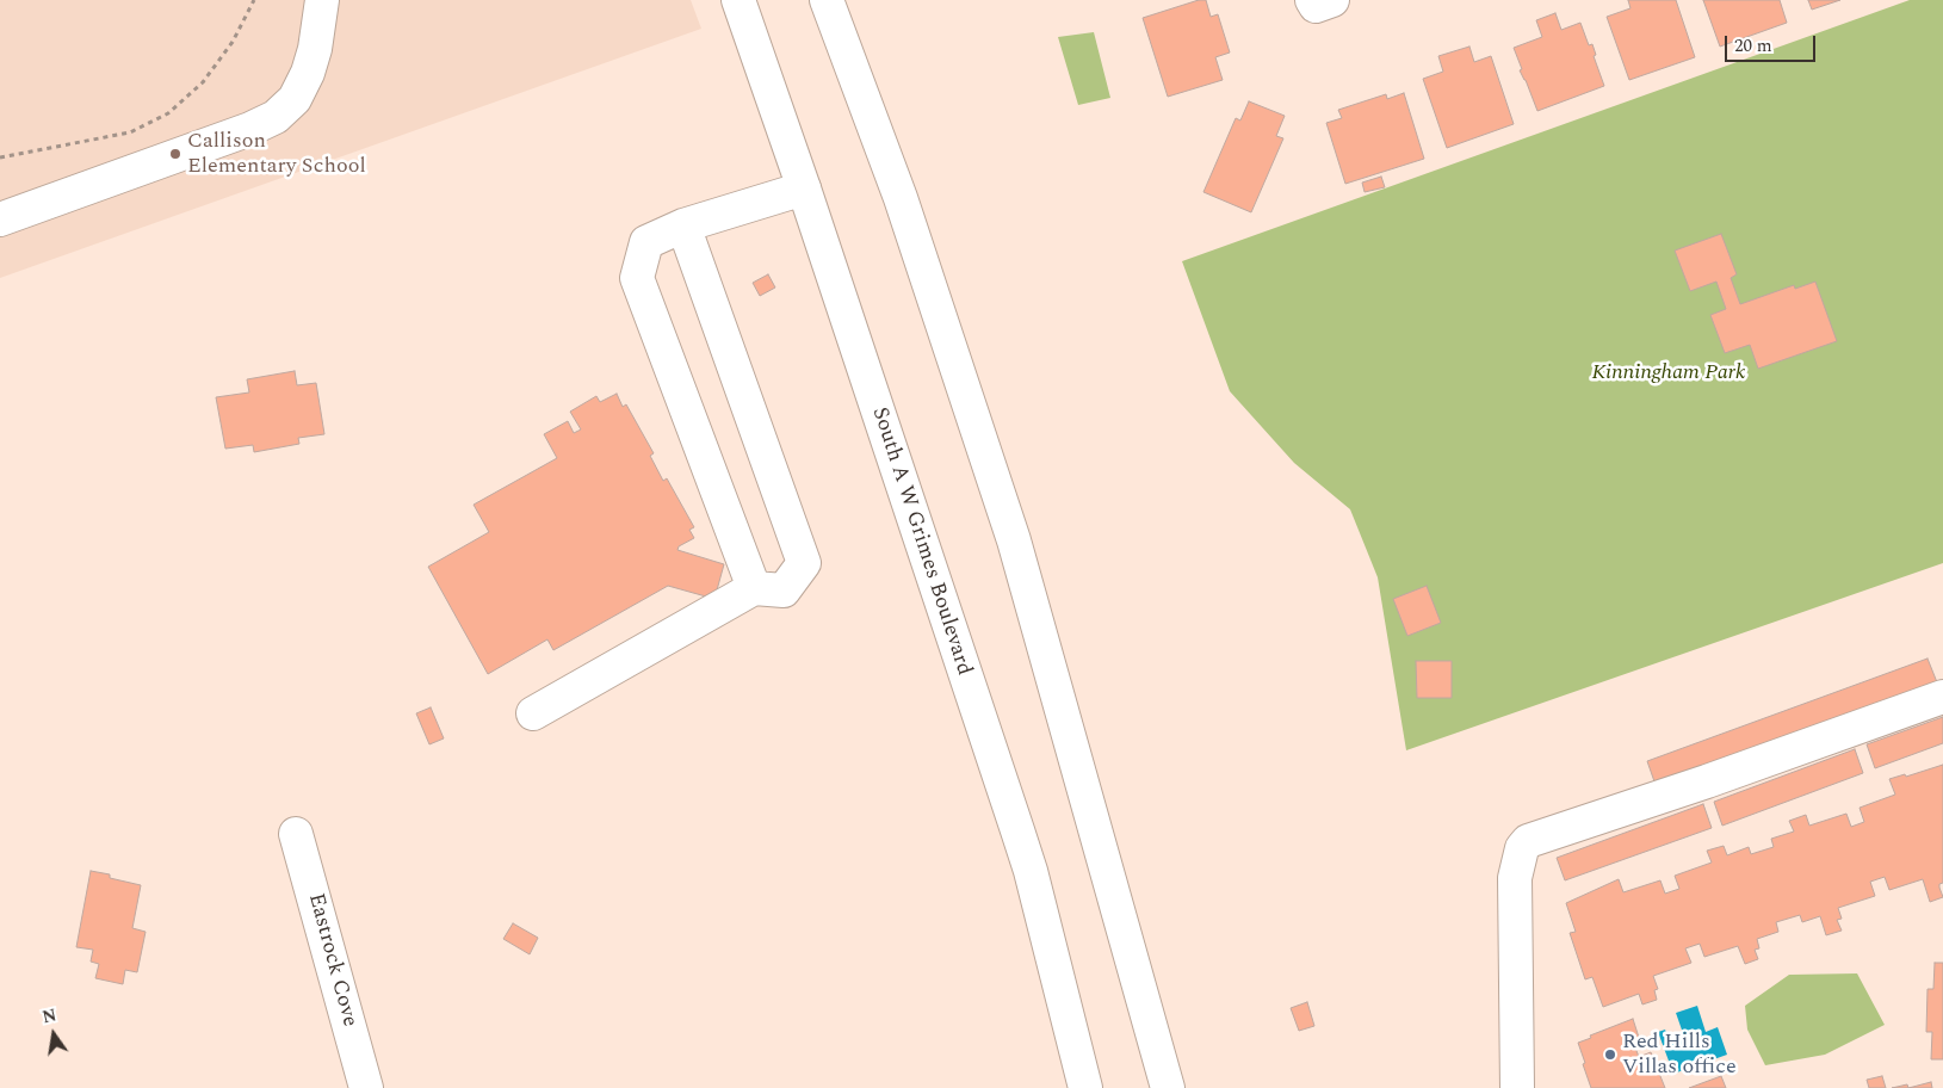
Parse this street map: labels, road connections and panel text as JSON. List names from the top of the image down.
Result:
{
  "streets": {
    "main road": ["South A W Grimes Boulevard", "Eastrock Cove"]
  },
  "parks": ["Kinningham Park"],
  "places": ["Callison Elementary School", "Red Hills Villas office"],
  "scale_bar": "20 m",
  "north": "top"
}
